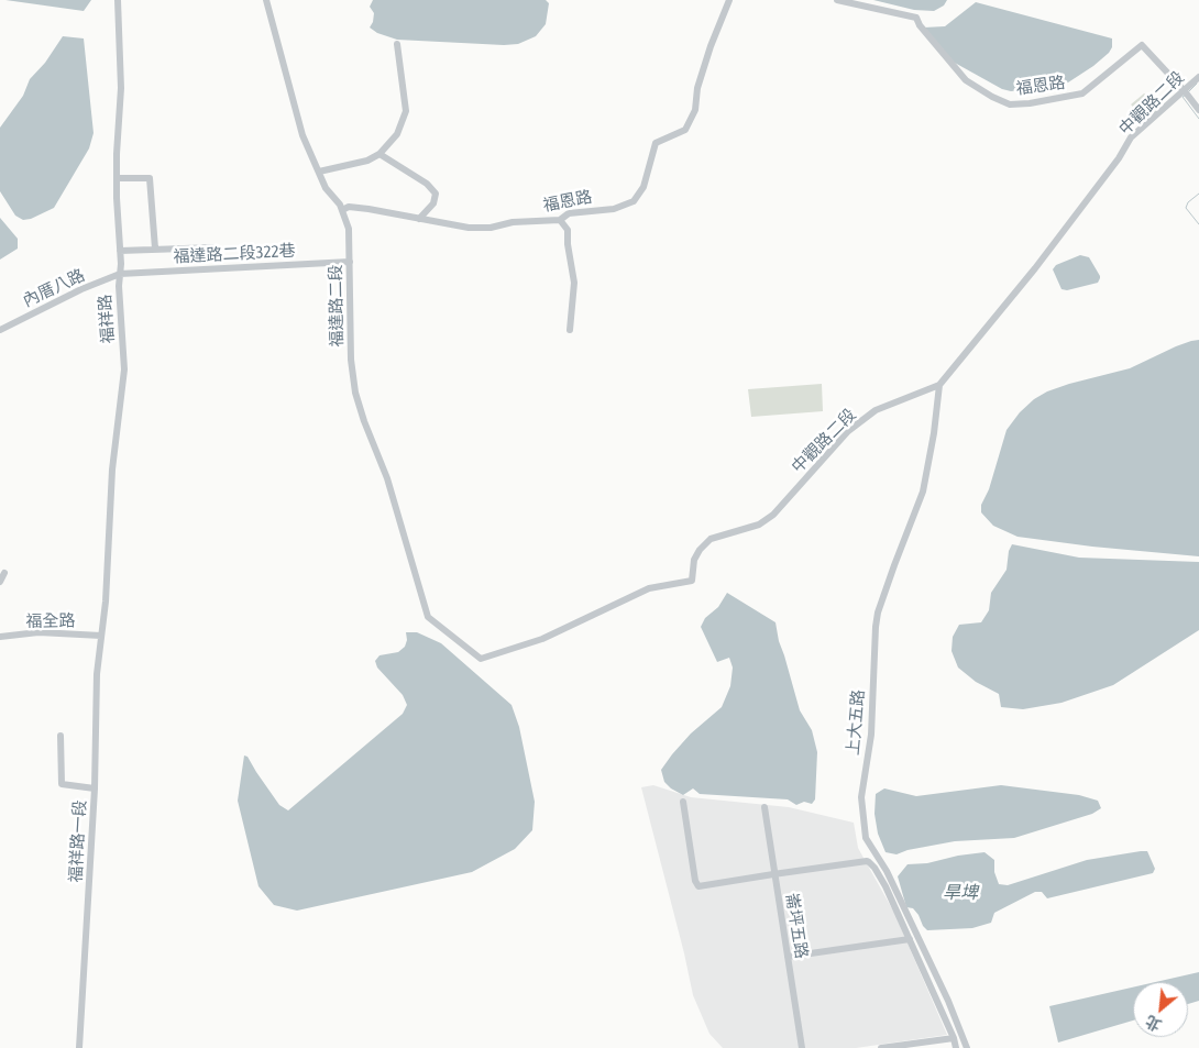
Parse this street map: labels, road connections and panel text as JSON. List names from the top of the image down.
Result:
{
  "streets": {
    "street": [
      "福恩路",
      "中觀路二段",
      "福達路二段322巷",
      "內厝八路",
      "福達路二段",
      "福祥路",
      "福全路",
      "上大五路",
      "福祥路一段",
      "崙坪五路"
    ]
  },
  "crossings": [
    ["福恩路", "中觀路二段"],
    ["福恩路", "福達路二段"],
    ["中觀路二段", "福達路二段"],
    ["中觀路二段", "上大五路"],
    ["福達路二段322巷", "內厝八路"],
    ["福達路二段322巷", "福達路二段"],
    ["福達路二段322巷", "福祥路"],
    ["內厝八路", "福祥路"],
    ["福祥路", "福全路"],
    ["福祥路", "福祥路一段"],
    ["福全路", "福祥路一段"]
  ],
  "water": ["旱埤"],
  "north": "bottom left"
}
